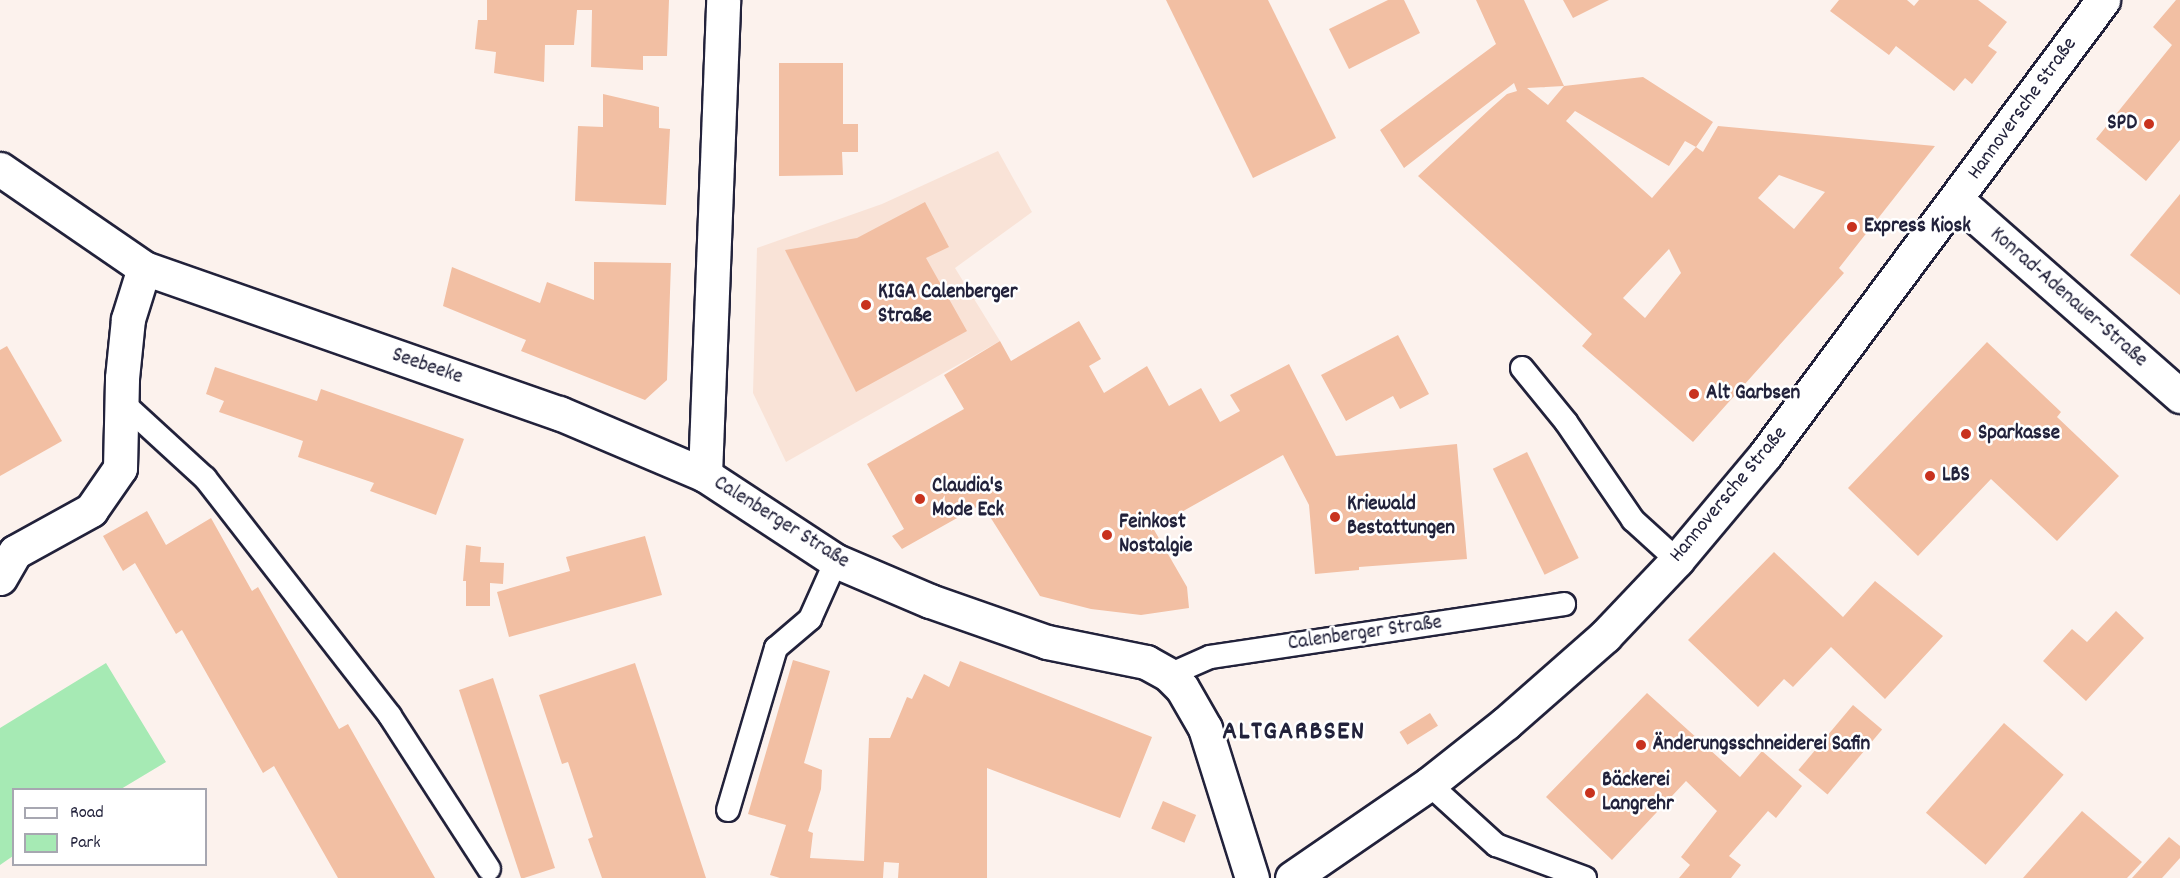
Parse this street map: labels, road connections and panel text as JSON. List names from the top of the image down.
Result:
{
  "streets": {
    "street": [
      "Hannoversche Straße",
      "Konrad-Adenauer-Straße",
      "Seebeeke",
      "Calenberger Straße"
    ]
  },
  "crossings": [
    ["Hannoversche Straße", "Konrad-Adenauer-Straße"],
    ["Seebeeke", "Calenberger Straße"]
  ],
  "districts": ["ALTGARBSEN"],
  "places": [
    "SPD",
    "Express Kiosk",
    "KIGA Calenberger Straße",
    "Alt Garbsen",
    "Sparkasse",
    "LBS",
    "Claudia's Mode Eck",
    "Kriewald Bestattungen",
    "Feinkost Nostalgie",
    "Änderungsschneiderei Safin",
    "Bäckerei Langrehr"
  ],
  "legend": ["Road", "Park"]
}
